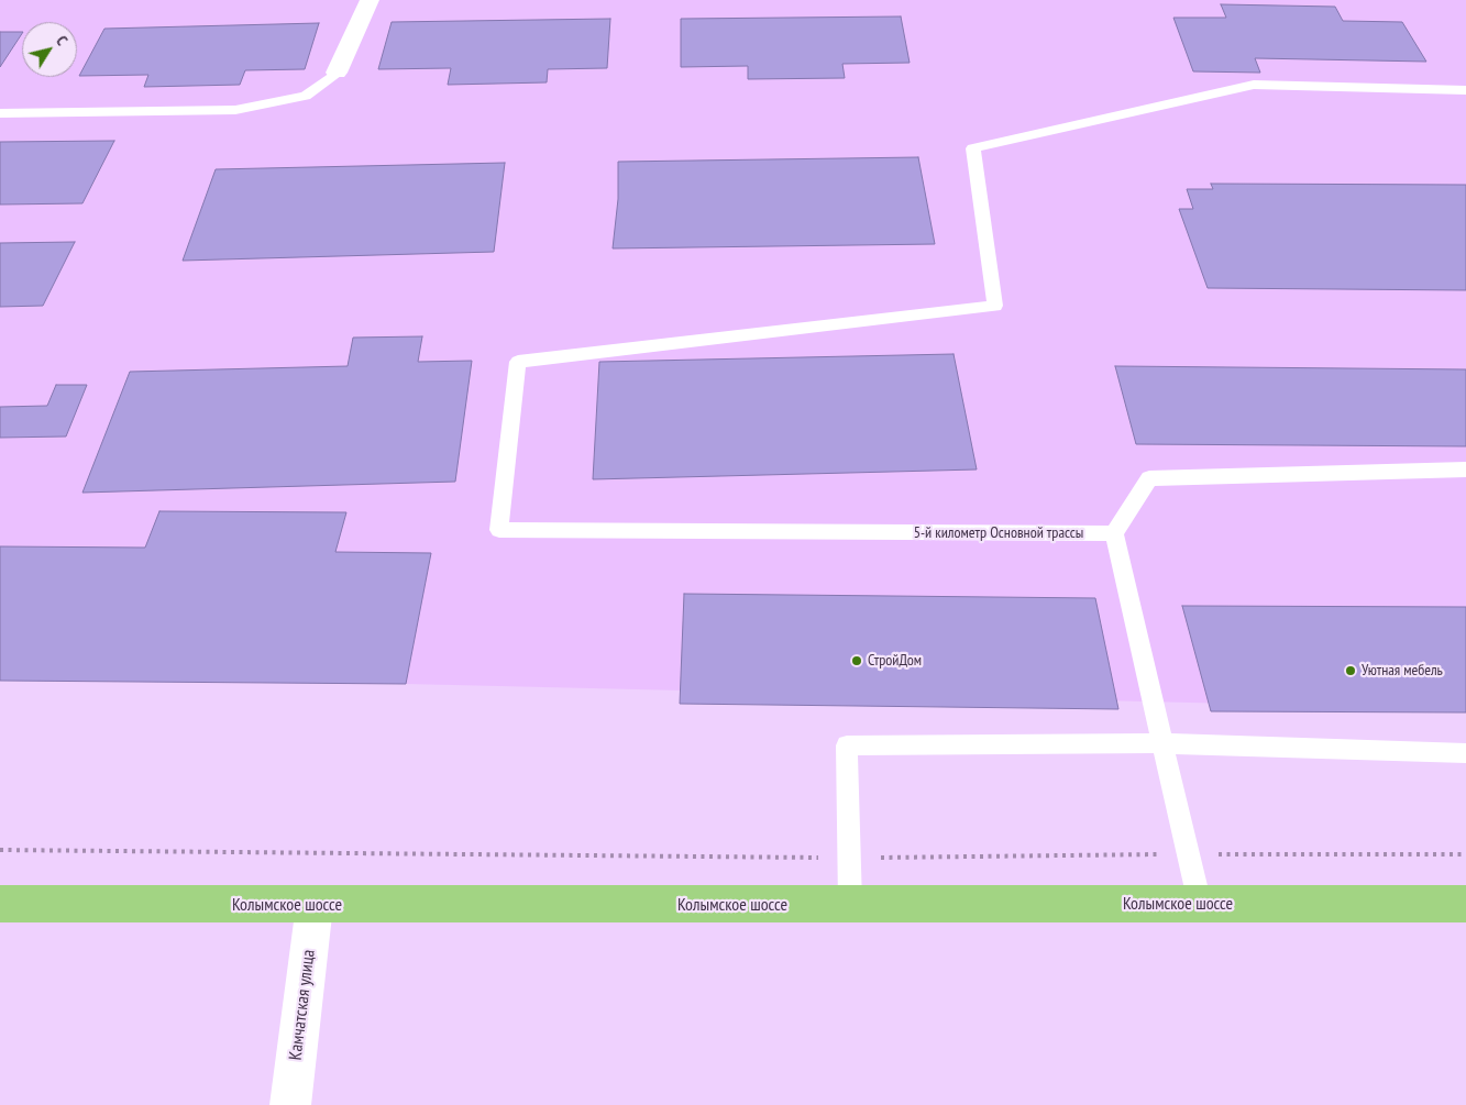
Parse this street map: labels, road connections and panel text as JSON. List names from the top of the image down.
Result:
{
  "streets": {
    "highway": ["Колымское шоссе"],
    "street": ["Камчатская улица"],
    "lane": ["5-й километр Основной трассы"]
  },
  "crossings": [
    ["Колымское шоссе", "Камчатская улица"]
  ],
  "places": ["СтройДом", "Уютная мебель"],
  "north": "top right"
}
